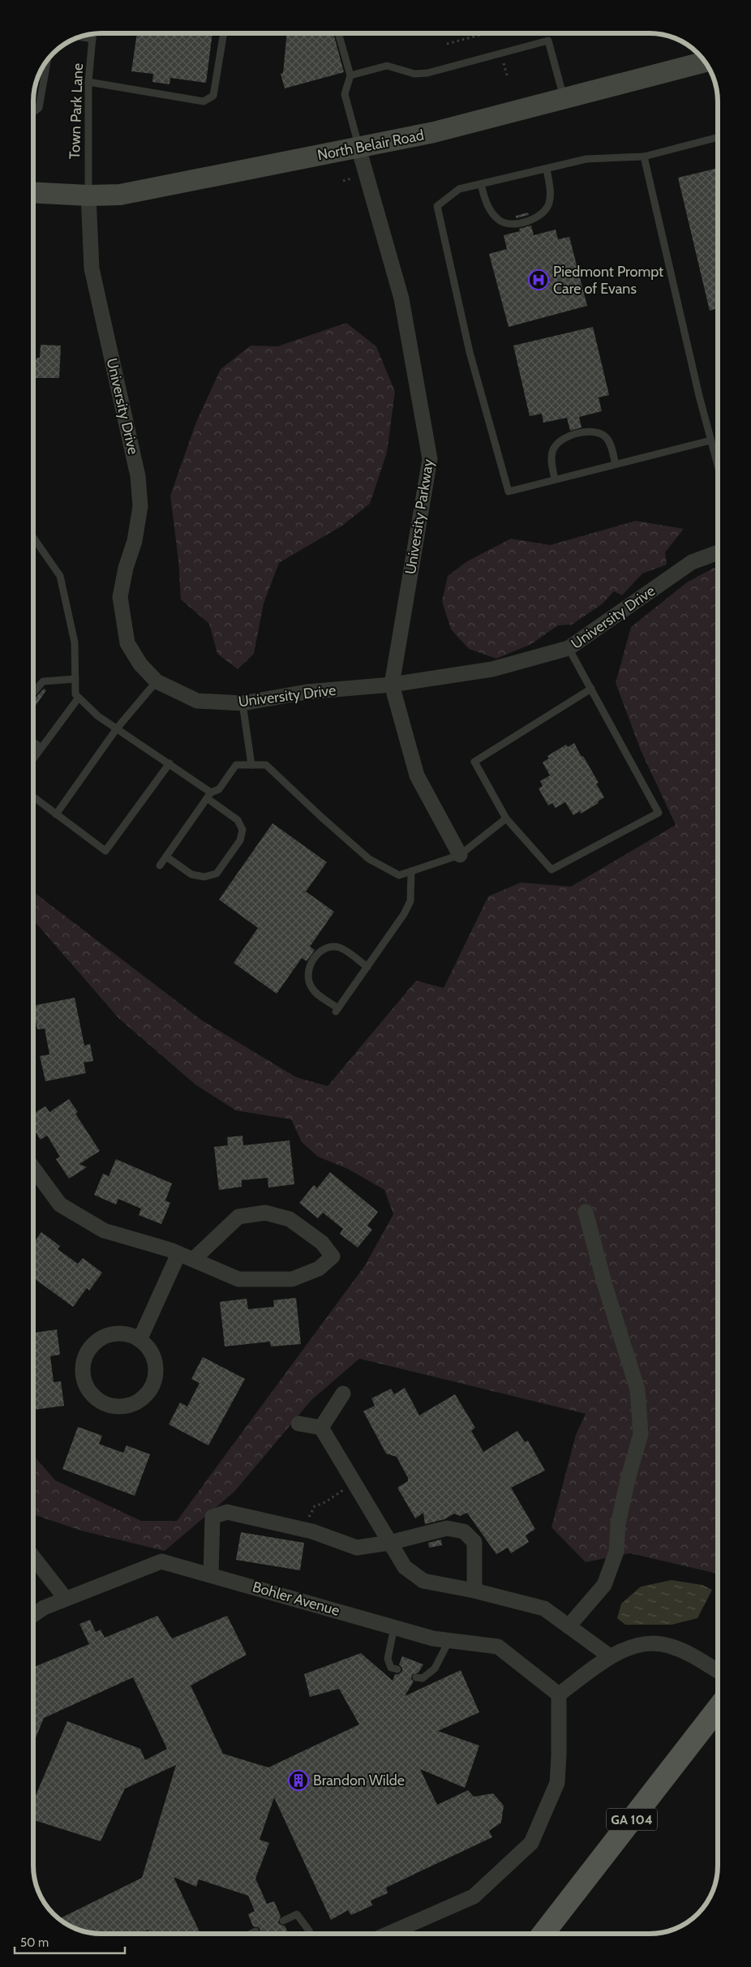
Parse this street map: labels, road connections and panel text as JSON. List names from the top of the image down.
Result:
{
  "streets": {
    "main road": ["North Belair Road", "GA 104"],
    "street": ["University Drive", "University Parkway", "Bohler Avenue"],
    "lane": ["Town Park Lane"]
  },
  "crossings": [
    ["Town Park Lane", "North Belair Road"],
    ["Town Park Lane", "University Drive"],
    ["North Belair Road", "University Drive"],
    ["North Belair Road", "University Parkway"],
    ["University Drive", "University Parkway"]
  ],
  "places": {
    "hospital": ["Piedmont Prompt Care of Evans"],
    "building": ["Brandon Wilde"]
  },
  "scale_bar": "50 m"
}
